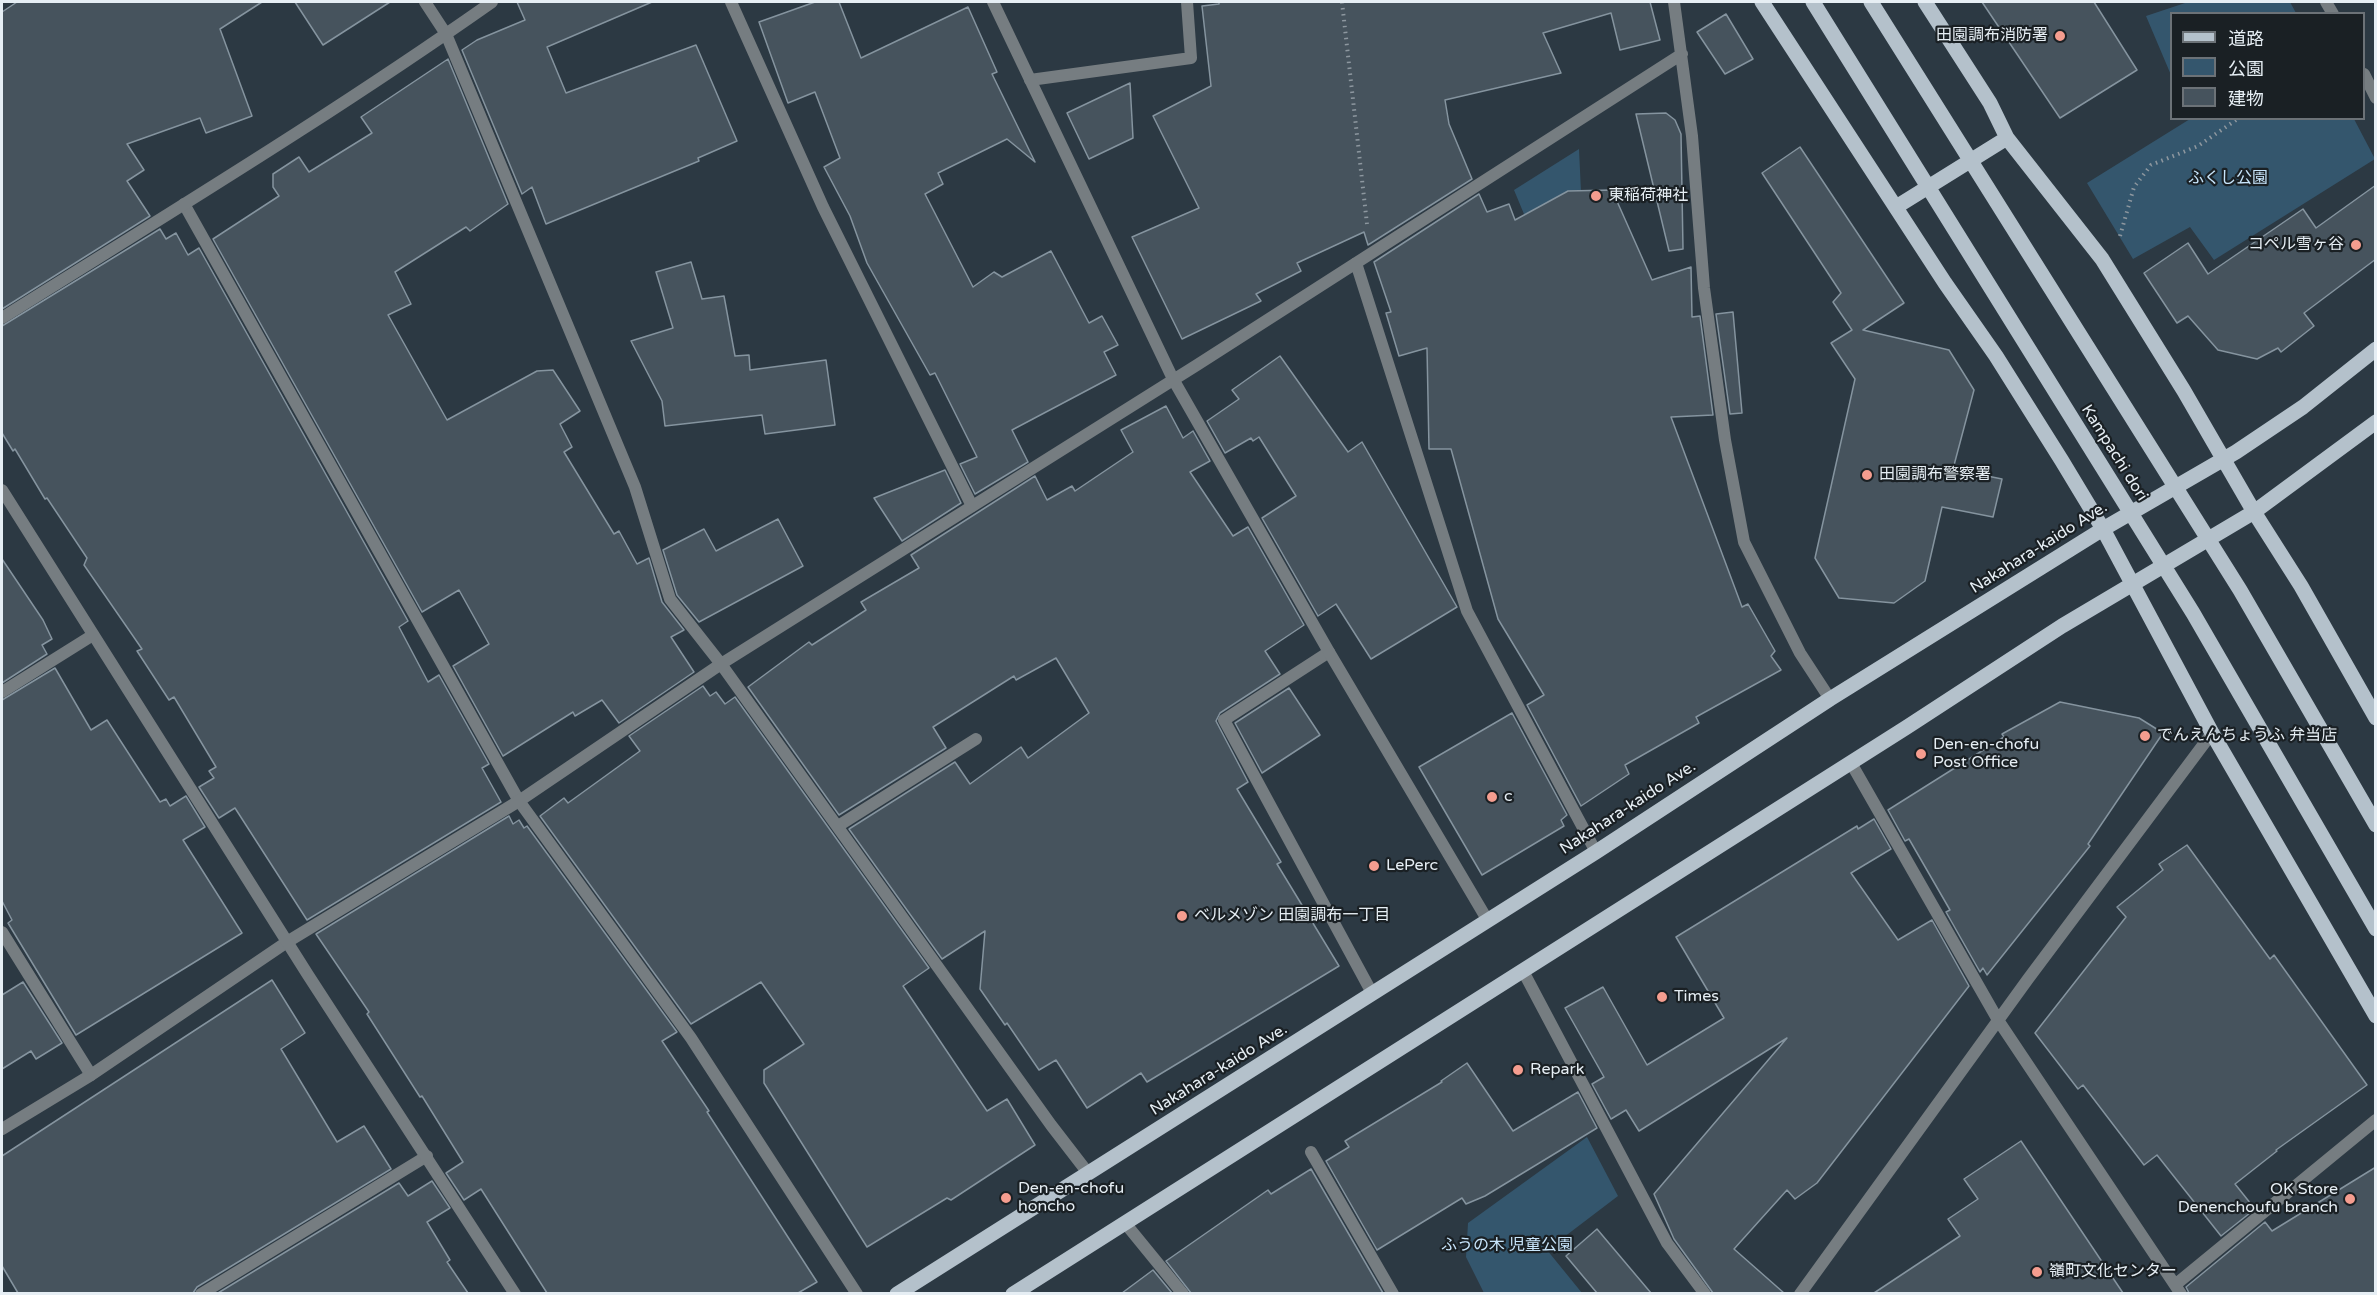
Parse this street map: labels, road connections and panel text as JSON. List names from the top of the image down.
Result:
{
  "streets": {
    "main road": ["Kampachi dori", "Nakahara-kaido Ave."]
  },
  "parks": ["ふくし公園", "ふうの木 児童公園"],
  "places": [
    "田園調布消防署",
    "東稲荷神社",
    "コペル雪ヶ谷",
    "田園調布警察署",
    "でんえんちょうふ 弁当店",
    "Den-en-chofu Post Office",
    "c",
    "LePerc",
    "ベルメゾン 田園調布一丁目",
    "Times",
    "Repark",
    "Den-en-chofu honcho",
    "OK Store Denenchoufu branch",
    "嶺町文化センター"
  ],
  "legend": ["道路", "公園", "建物"]
}
